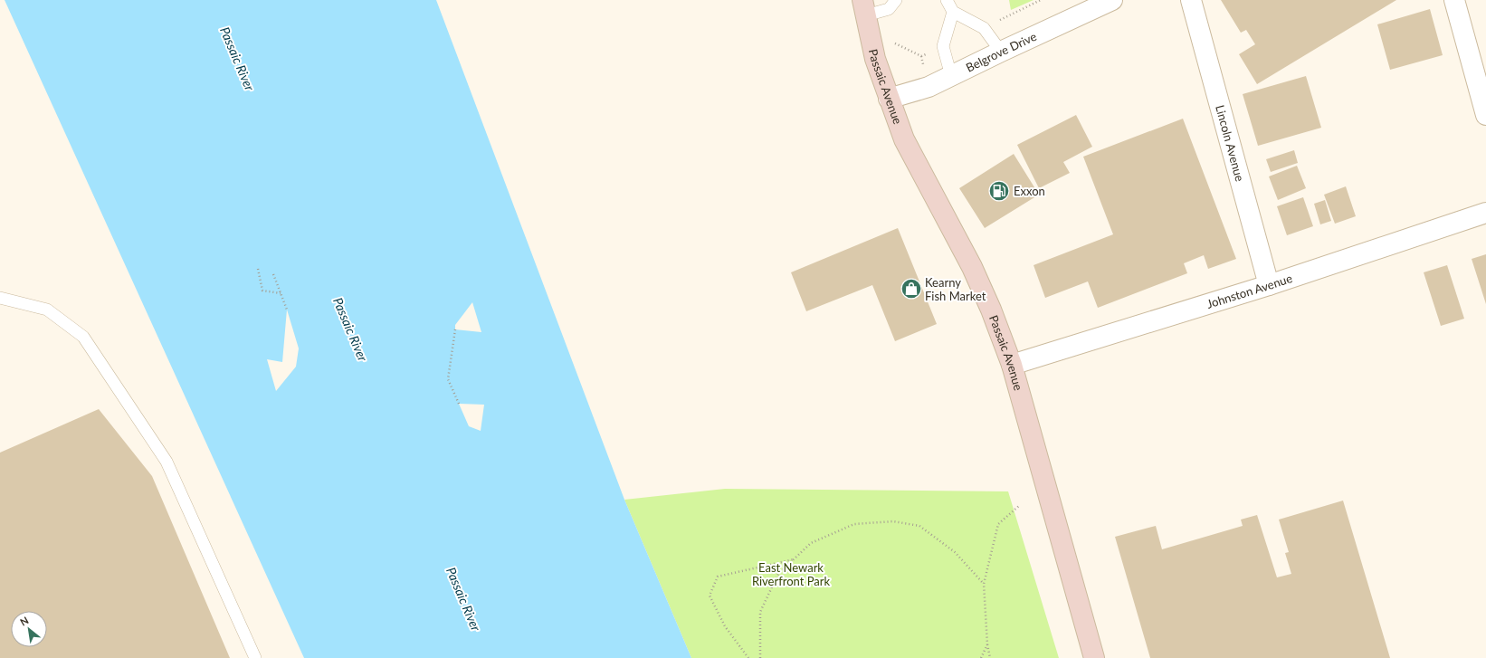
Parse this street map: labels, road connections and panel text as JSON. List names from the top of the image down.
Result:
{
  "streets": {
    "main road": ["Passaic Avenue"],
    "street": ["Belgrove Drive", "Lincoln Avenue", "Johnston Avenue"]
  },
  "crossings": [
    ["Belgrove Drive", "Passaic Avenue"],
    ["Passaic Avenue", "Johnston Avenue"],
    ["Lincoln Avenue", "Johnston Avenue"]
  ],
  "water": ["Passaic River"],
  "parks": ["East Newark Riverfront Park"],
  "places": {
    "fuel station": ["Exxon"],
    "shop": ["Kearny Fish Market"]
  },
  "north": "top left"
}
